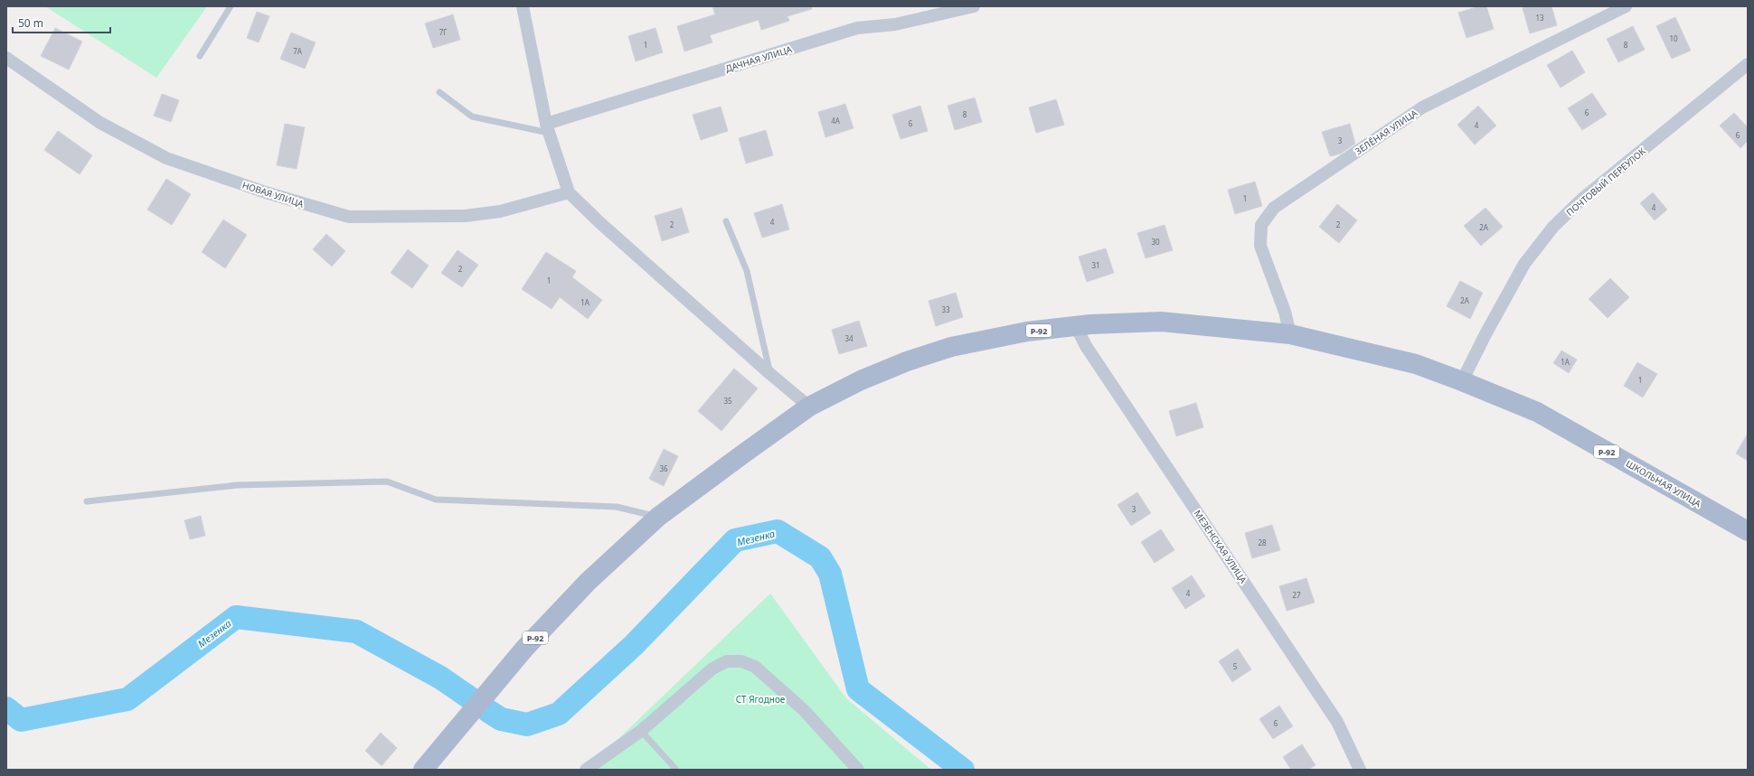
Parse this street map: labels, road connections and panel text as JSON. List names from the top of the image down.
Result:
{
  "streets": {
    "main road": ["Р-92", "ШКОЛЬНАЯ УЛИЦА"],
    "street": [
      "ДАЧНАЯ УЛИЦА",
      "ЗЕЛЁНАЯ УЛИЦА",
      "ПОЧТОВЫЙ ПЕРЕУЛОК",
      "НОВАЯ УЛИЦА",
      "МЕЗЕНСКАЯ УЛИЦА"
    ]
  },
  "crossings": [
    ["ЗЕЛЁНАЯ УЛИЦА", "Р-92"],
    ["ПОЧТОВЫЙ ПЕРЕУЛОК", "Р-92"],
    ["ПОЧТОВЫЙ ПЕРЕУЛОК", "ШКОЛЬНАЯ УЛИЦА"],
    ["Р-92", "ШКОЛЬНАЯ УЛИЦА"],
    ["Р-92", "МЕЗЕНСКАЯ УЛИЦА"]
  ],
  "water": ["Мезенка"],
  "parks": ["СТ Ягодное"],
  "house_numbers": [
    "13",
    "7Г",
    "10",
    "1",
    "8",
    "7А",
    "6",
    "8",
    "4А",
    "6",
    "4",
    "6",
    "3",
    "1",
    "4",
    "4",
    "2",
    "2",
    "2А",
    "30",
    "31",
    "2",
    "1",
    "2А",
    "1А",
    "33",
    "34",
    "1А",
    "1",
    "35",
    "36",
    "3",
    "28",
    "4",
    "27",
    "5",
    "6"
  ],
  "scale_bar": "50 m"
}
